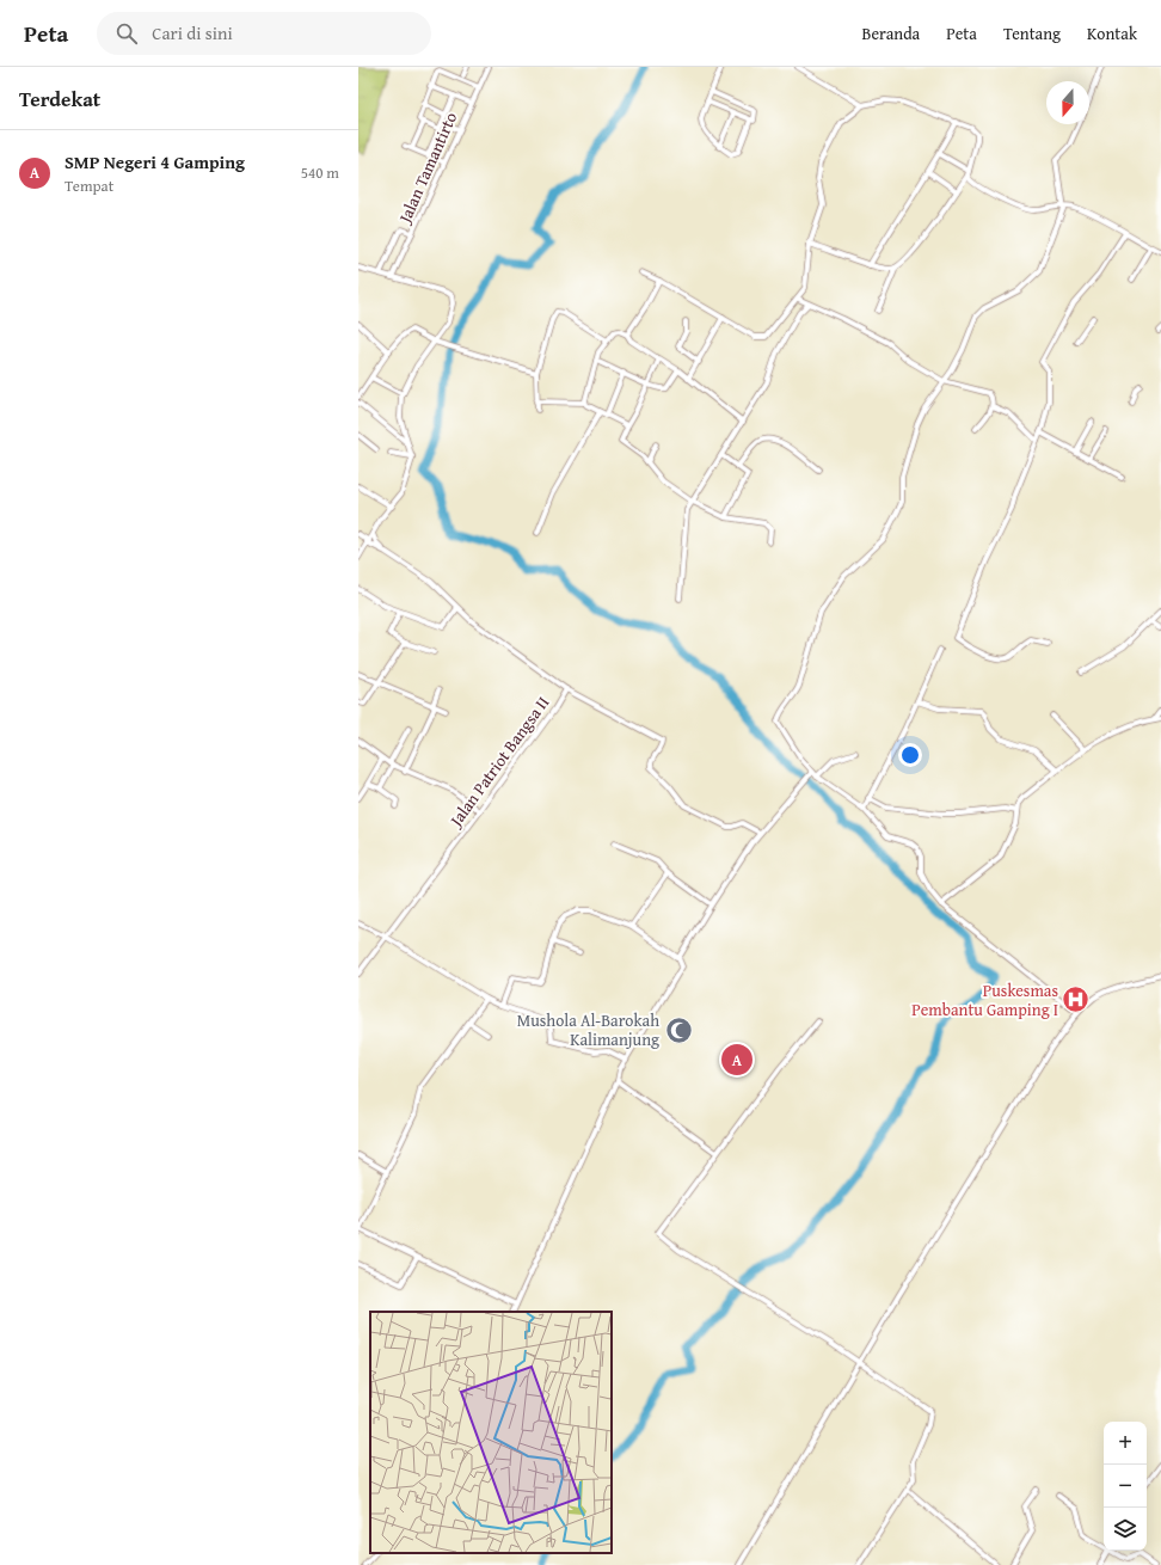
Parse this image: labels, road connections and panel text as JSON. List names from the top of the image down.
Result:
{
  "streets": {
    "street": ["Jalan Tamantirto", "Jalan Patriot Bangsa II"]
  },
  "places": {
    "hospital": ["Puskesmas Pembantu Gamping I"],
    "mosque": ["Mushola Al-Barokah Kalimanjung"]
  },
  "north": "bottom",
  "page": {
    "header": "Peta",
    "search": "Cari di sini",
    "nav": [
      "Beranda",
      "Peta",
      "Tentang",
      "Kontak"
    ],
    "heading": "Terdekat",
    "list": [
      {
        "mark": "A",
        "name": "SMP Negeri 4 Gamping",
        "note": "Tempat",
        "value": "540 m"
      }
    ],
    "pins": "A",
    "map_buttons": ["+", "−"]
  }
}
